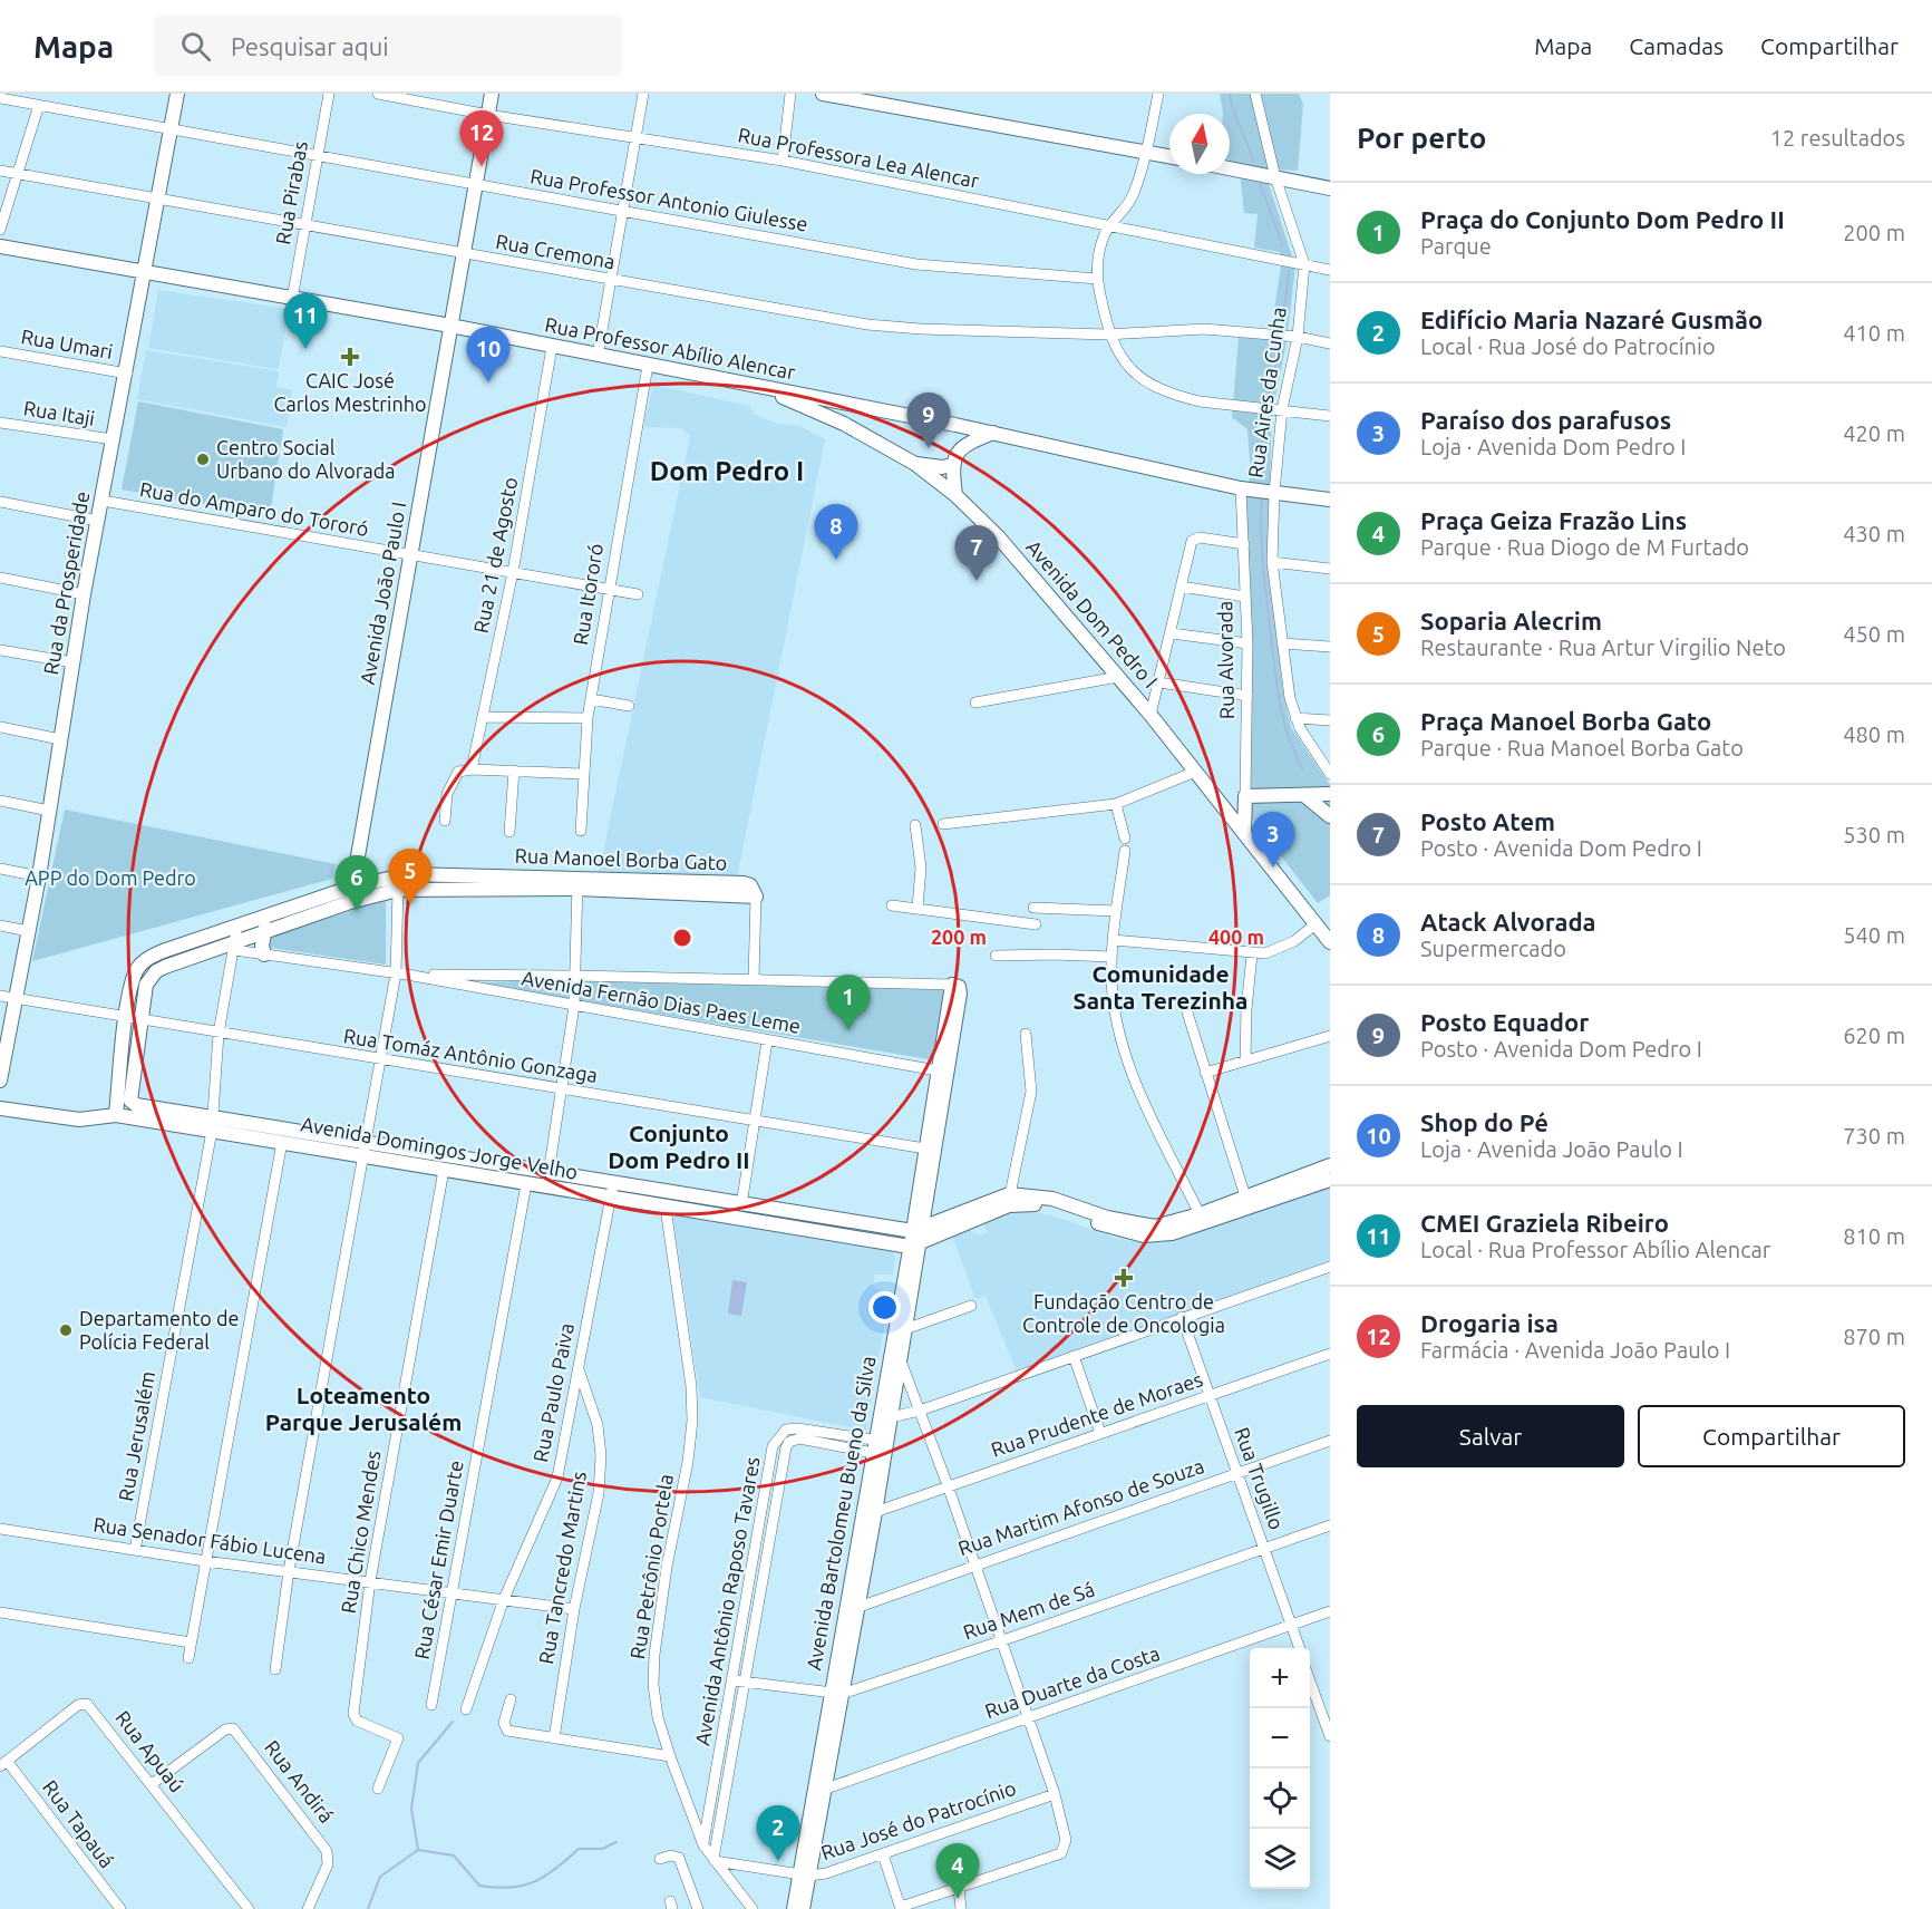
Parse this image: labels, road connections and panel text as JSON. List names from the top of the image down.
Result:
{
  "streets": {
    "street": [
      "Rua Professora Lea Alencar",
      "Rua Pirabas",
      "Rua Professor Antonio Giulesse",
      "Rua Cremona",
      "Rua Umari",
      "Rua Professor Abílio Alencar",
      "Rua Aires da Cunha",
      "Rua Itaji",
      "Rua do Amparo do Tororó",
      "Rua 21 de Agosto",
      "Rua da Prosperidade",
      "Avenida João Paulo I",
      "Rua Itororó",
      "Avenida Dom Pedro I",
      "Rua Alvorada",
      "Rua Manoel Borba Gato",
      "Avenida Fernão Dias Paes Leme",
      "Rua Tomáz Antônio Gonzaga",
      "Avenida Domingos Jorge Velho",
      "Rua Paulo Paiva",
      "Rua Prudente de Moraes",
      "Rua Jerusalém",
      "Rua Trugillo",
      "Rua Martim Afonso de Souza",
      "Avenida Bartolomeu Bueno da Silva",
      "Rua Chico Mendes",
      "Rua Senador Fábio Lucena",
      "Rua César Emir Duarte",
      "Rua Petrônio Portela",
      "Rua Tancredo Martins",
      "Avenida Antônio Raposo Tavares",
      "Rua Mem de Sá",
      "Rua Duarte da Costa",
      "Rua Apuaú",
      "Rua Andirá",
      "Rua José do Patrocínio",
      "Rua Tapauá"
    ]
  },
  "crossings": [
    ["Rua Professora Lea Alencar", "Rua Aires da Cunha"],
    ["Rua Professora Lea Alencar", "Avenida João Paulo I"],
    ["Rua Pirabas", "Rua Professor Antonio Giulesse"],
    ["Rua Pirabas", "Rua Cremona"],
    ["Rua Pirabas", "Rua Professor Abílio Alencar"],
    ["Rua Professor Antonio Giulesse", "Rua da Prosperidade"],
    ["Rua Professor Antonio Giulesse", "Avenida João Paulo I"],
    ["Rua Cremona", "Rua Aires da Cunha"],
    ["Rua Cremona", "Rua da Prosperidade"],
    ["Rua Cremona", "Avenida João Paulo I"],
    ["Rua Umari", "Rua da Prosperidade"],
    ["Rua Professor Abílio Alencar", "Rua Aires da Cunha"],
    ["Rua Professor Abílio Alencar", "Rua 21 de Agosto"],
    ["Rua Professor Abílio Alencar", "Rua da Prosperidade"],
    ["Rua Professor Abílio Alencar", "Avenida João Paulo I"],
    ["Rua Professor Abílio Alencar", "Rua Itororó"],
    ["Rua Professor Abílio Alencar", "Avenida Dom Pedro I"],
    ["Rua Professor Abílio Alencar", "Rua Alvorada"],
    ["Rua Itaji", "Rua da Prosperidade"],
    ["Rua do Amparo do Tororó", "Rua 21 de Agosto"],
    ["Rua do Amparo do Tororó", "Rua da Prosperidade"],
    ["Rua do Amparo do Tororó", "Avenida João Paulo I"],
    ["Rua do Amparo do Tororó", "Rua Itororó"],
    ["Rua da Prosperidade", "Rua Tomáz Antônio Gonzaga"],
    ["Avenida João Paulo I", "Rua Manoel Borba Gato"],
    ["Avenida Dom Pedro I", "Rua Alvorada"],
    ["Rua Manoel Borba Gato", "Avenida Fernão Dias Paes Leme"],
    ["Rua Manoel Borba Gato", "Rua Tomáz Antônio Gonzaga"],
    ["Rua Manoel Borba Gato", "Avenida Domingos Jorge Velho"],
    ["Rua Manoel Borba Gato", "Rua Jerusalém"],
    ["Avenida Fernão Dias Paes Leme", "Rua Jerusalém"],
    ["Avenida Fernão Dias Paes Leme", "Avenida Bartolomeu Bueno da Silva"],
    ["Rua Tomáz Antônio Gonzaga", "Rua Jerusalém"],
    ["Rua Tomáz Antônio Gonzaga", "Avenida Bartolomeu Bueno da Silva"],
    ["Avenida Domingos Jorge Velho", "Rua Paulo Paiva"],
    ["Avenida Domingos Jorge Velho", "Rua Jerusalém"],
    ["Avenida Domingos Jorge Velho", "Avenida Bartolomeu Bueno da Silva"],
    ["Avenida Domingos Jorge Velho", "Rua Chico Mendes"],
    ["Avenida Domingos Jorge Velho", "Rua César Emir Duarte"],
    ["Avenida Domingos Jorge Velho", "Rua Petrônio Portela"],
    ["Rua Paulo Paiva", "Rua Senador Fábio Lucena"],
    ["Rua Paulo Paiva", "Rua Tancredo Martins"],
    ["Rua Prudente de Moraes", "Rua Trugillo"],
    ["Rua Prudente de Moraes", "Avenida Bartolomeu Bueno da Silva"],
    ["Rua Jerusalém", "Rua Senador Fábio Lucena"],
    ["Rua Trugillo", "Rua Martim Afonso de Souza"],
    ["Rua Trugillo", "Rua Mem de Sá"],
    ["Rua Trugillo", "Rua Duarte da Costa"],
    ["Rua Martim Afonso de Souza", "Avenida Bartolomeu Bueno da Silva"],
    ["Avenida Bartolomeu Bueno da Silva", "Avenida Antônio Raposo Tavares"],
    ["Avenida Bartolomeu Bueno da Silva", "Rua Mem de Sá"],
    ["Avenida Bartolomeu Bueno da Silva", "Rua Duarte da Costa"],
    ["Avenida Bartolomeu Bueno da Silva", "Rua José do Patrocínio"],
    ["Rua Chico Mendes", "Rua Senador Fábio Lucena"],
    ["Rua Senador Fábio Lucena", "Rua César Emir Duarte"],
    ["Rua Senador Fábio Lucena", "Rua Tancredo Martins"],
    ["Rua Petrônio Portela", "Avenida Antônio Raposo Tavares"],
    ["Rua Petrônio Portela", "Rua José do Patrocínio"],
    ["Avenida Antônio Raposo Tavares", "Rua Mem de Sá"],
    ["Avenida Antônio Raposo Tavares", "Rua José do Patrocínio"],
    ["Rua Apuaú", "Rua Andirá"],
    ["Rua Apuaú", "Rua Tapauá"]
  ],
  "districts": [
    "Dom Pedro I",
    "Comunidade Santa Terezinha",
    "Conjunto Dom Pedro II",
    "Loteamento Parque Jerusalém"
  ],
  "parks": ["APP do Dom Pedro"],
  "places": {
    "health": ["CAIC José Carlos Mestrinho", "Fundação Centro de Controle de Oncologia"],
    "other": ["Centro Social Urbano do Alvorada", "Departamento de Polícia Federal"]
  },
  "north": "top",
  "page": {
    "header": "Mapa",
    "search": "Pesquisar aqui",
    "nav": ["Mapa", "Camadas", "Compartilhar"],
    "heading": ["Por perto", "12 resultados"],
    "pins": [
      "12",
      "11",
      "10",
      "9",
      "8",
      "7",
      "3",
      "5",
      "6",
      "1",
      "2",
      "4"
    ],
    "list": [
      {
        "mark": "1",
        "name": "Praça do Conjunto Dom Pedro II",
        "note": "Parque",
        "value": "200 m"
      },
      {
        "mark": "2",
        "name": "Edifício Maria Nazaré Gusmão",
        "note": "Local · Rua José do Patrocínio",
        "value": "410 m"
      },
      {
        "mark": "3",
        "name": "Paraíso dos parafusos",
        "note": "Loja · Avenida Dom Pedro I",
        "value": "420 m"
      },
      {
        "mark": "4",
        "name": "Praça Geiza Frazão Lins",
        "note": "Parque · Rua Diogo de M Furtado",
        "value": "430 m"
      },
      {
        "mark": "5",
        "name": "Soparia Alecrim",
        "note": "Restaurante · Rua Artur Virgilio Neto",
        "value": "450 m"
      },
      {
        "mark": "6",
        "name": "Praça Manoel Borba Gato",
        "note": "Parque · Rua Manoel Borba Gato",
        "value": "480 m"
      },
      {
        "mark": "7",
        "name": "Posto Atem",
        "note": "Posto · Avenida Dom Pedro I",
        "value": "530 m"
      },
      {
        "mark": "8",
        "name": "Atack Alvorada",
        "note": "Supermercado",
        "value": "540 m"
      },
      {
        "mark": "9",
        "name": "Posto Equador",
        "note": "Posto · Avenida Dom Pedro I",
        "value": "620 m"
      },
      {
        "mark": "10",
        "name": "Shop do Pé",
        "note": "Loja · Avenida João Paulo I",
        "value": "730 m"
      },
      {
        "mark": "11",
        "name": "CMEI Graziela Ribeiro",
        "note": "Local · Rua Professor Abílio Alencar",
        "value": "810 m"
      },
      {
        "mark": "12",
        "name": "Drogaria isa",
        "note": "Farmácia · Avenida João Paulo I",
        "value": "870 m"
      }
    ],
    "buttons": ["Salvar", "Compartilhar"],
    "map_buttons": ["+", "−"]
  },
  "rings": ["200 m", "400 m"]
}
